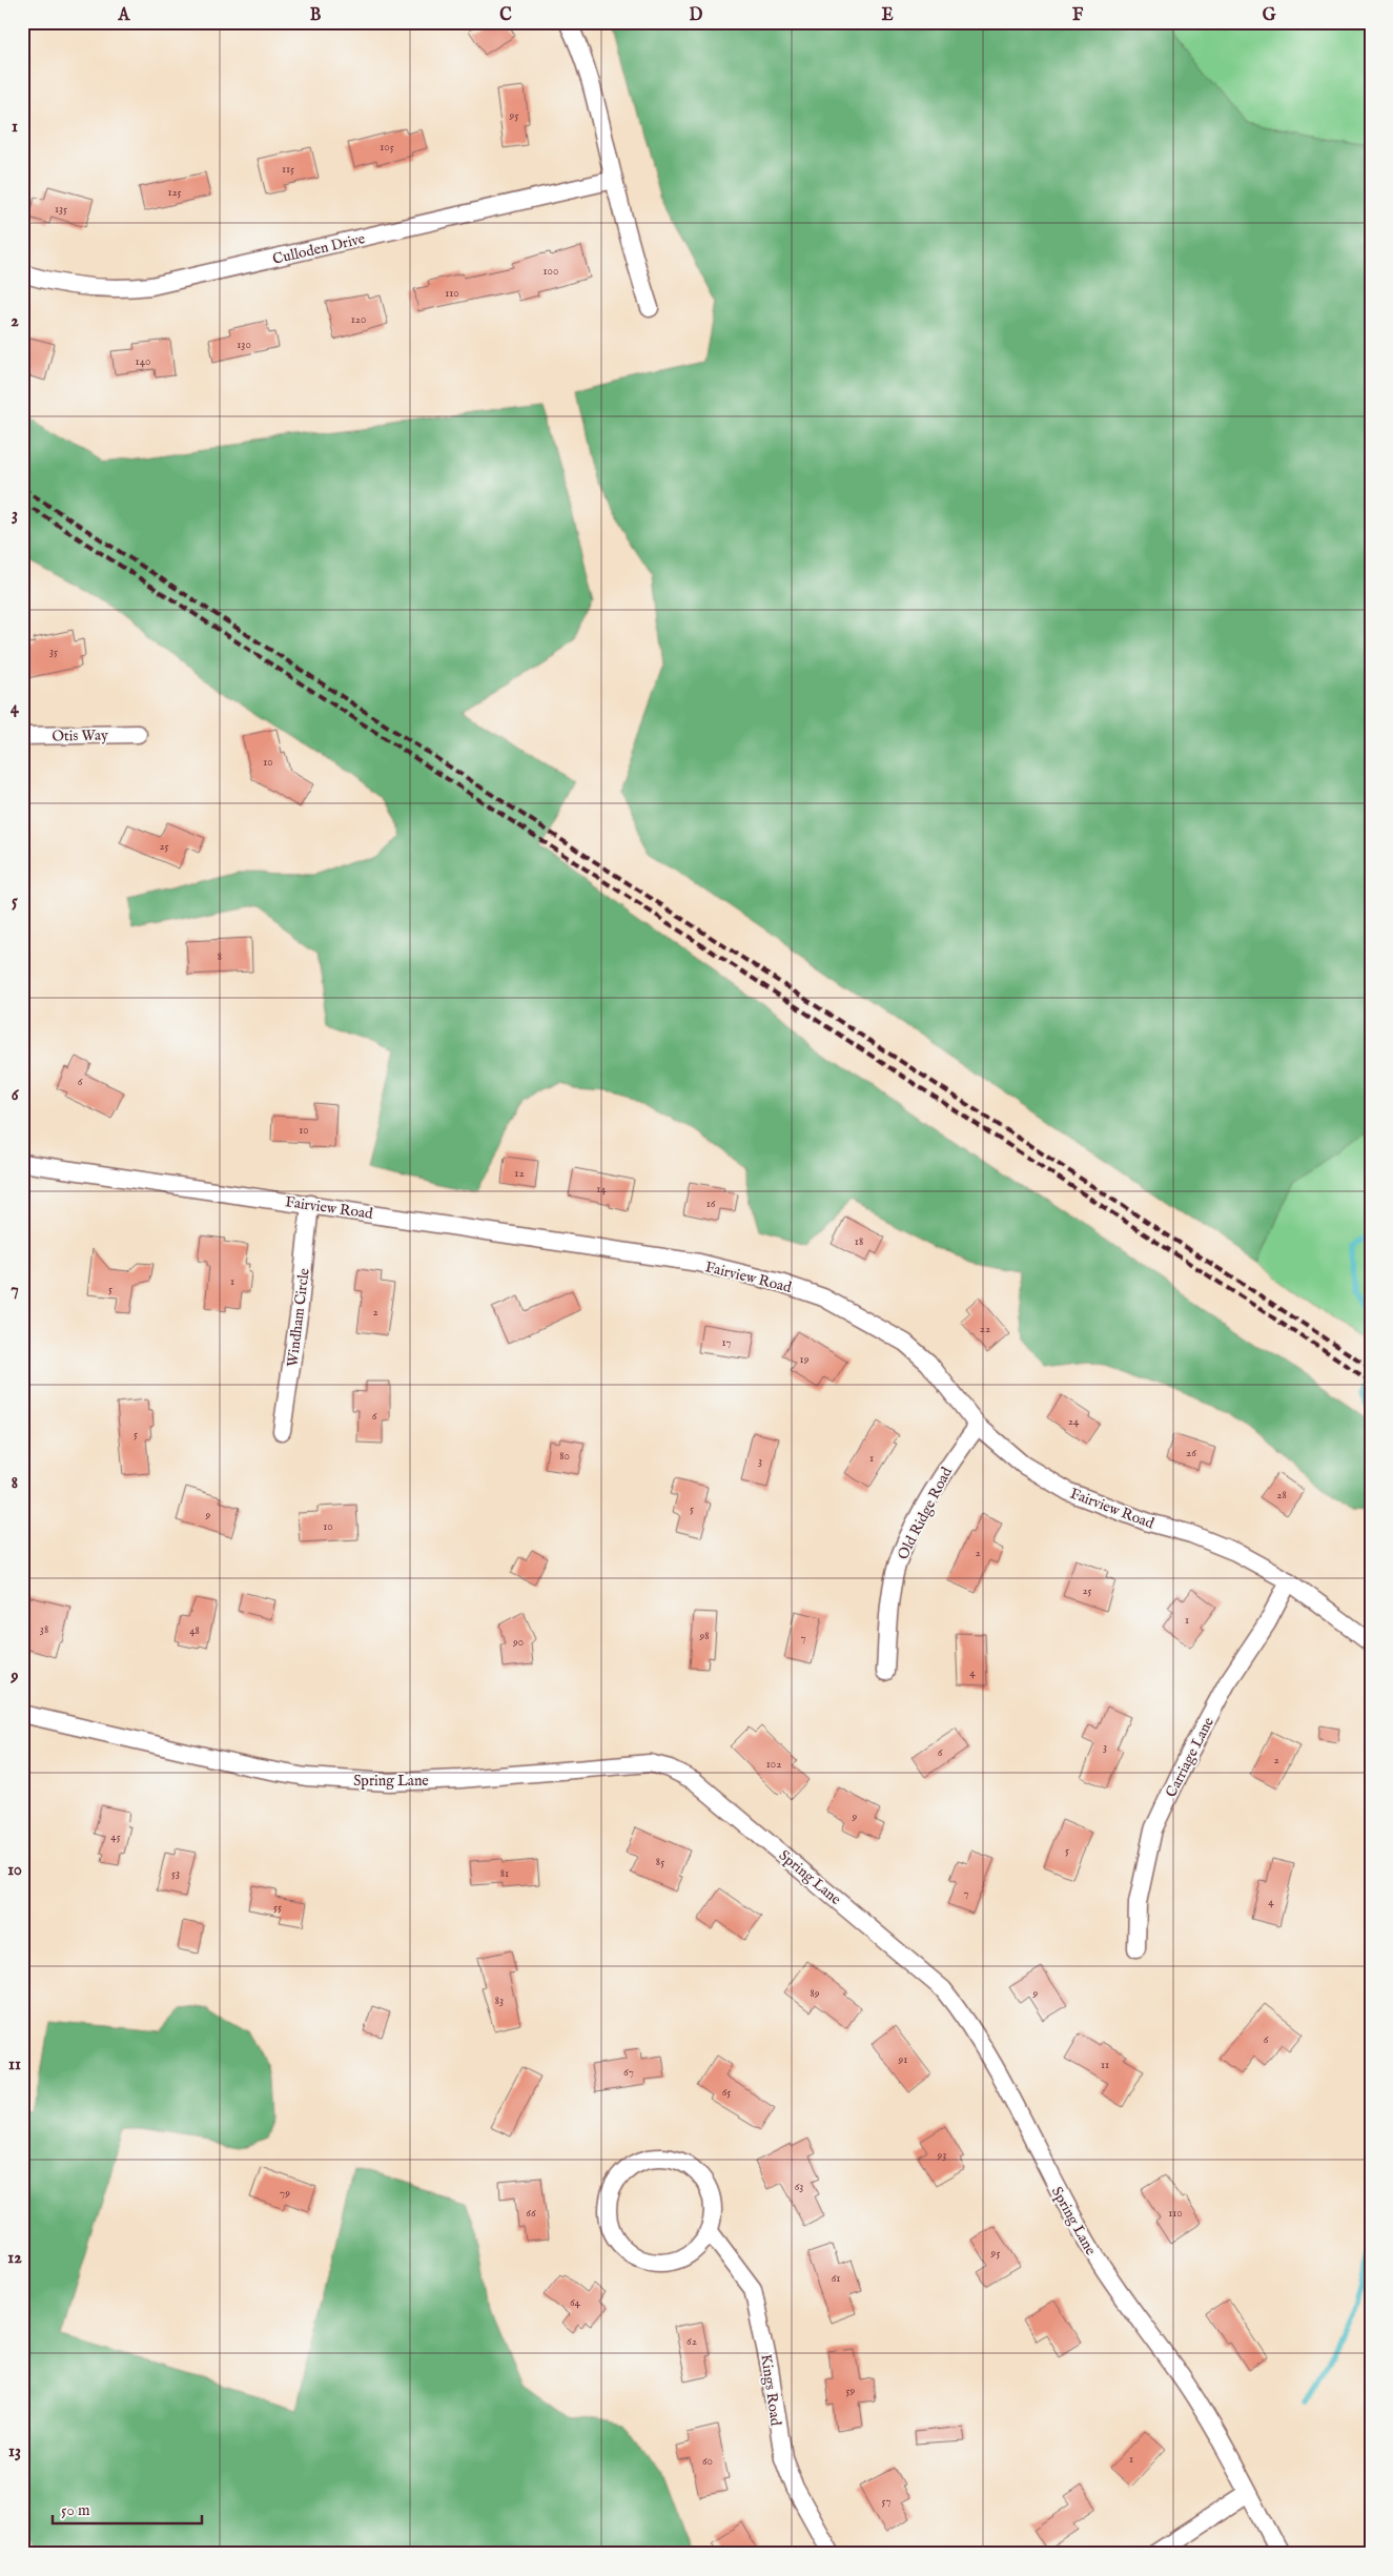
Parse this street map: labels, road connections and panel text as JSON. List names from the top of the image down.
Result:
{
  "streets": {
    "street": [
      "Culloden Drive",
      "Otis Way",
      "Fairview Road",
      "Windham Circle",
      "Old Ridge Road",
      "Carriage Lane",
      "Spring Lane",
      "Kings Road"
    ]
  },
  "crossings": [
    ["Fairview Road", "Windham Circle"],
    ["Fairview Road", "Old Ridge Road"],
    ["Fairview Road", "Carriage Lane"]
  ],
  "house_numbers": [
    "95",
    "105",
    "115",
    "125",
    "135",
    "100",
    "110",
    "120",
    "130",
    "140",
    "35",
    "10",
    "25",
    "8",
    "6",
    "10",
    "12",
    "14",
    "16",
    "18",
    "1",
    "5",
    "2",
    "22",
    "17",
    "19",
    "6",
    "24",
    "5",
    "26",
    "80",
    "1",
    "3",
    "28",
    "5",
    "9",
    "10",
    "2",
    "25",
    "1",
    "38",
    "48",
    "98",
    "7",
    "90",
    "4",
    "3",
    "6",
    "2",
    "102",
    "9",
    "45",
    "5",
    "85",
    "53",
    "81",
    "7",
    "4",
    "55",
    "89",
    "9",
    "83",
    "6",
    "91",
    "11",
    "67",
    "65",
    "93",
    "63",
    "79",
    "66",
    "110",
    "95",
    "61",
    "64",
    "62",
    "59",
    "1",
    "60",
    "57"
  ],
  "scale_bar": "50 m",
  "grid": {
    "columns": [
      "A",
      "B",
      "C",
      "D",
      "E",
      "F",
      "G"
    ],
    "rows": [
      "1",
      "2",
      "3",
      "4",
      "5",
      "6",
      "7",
      "8",
      "9",
      "10",
      "11",
      "12",
      "13"
    ]
  }
}
